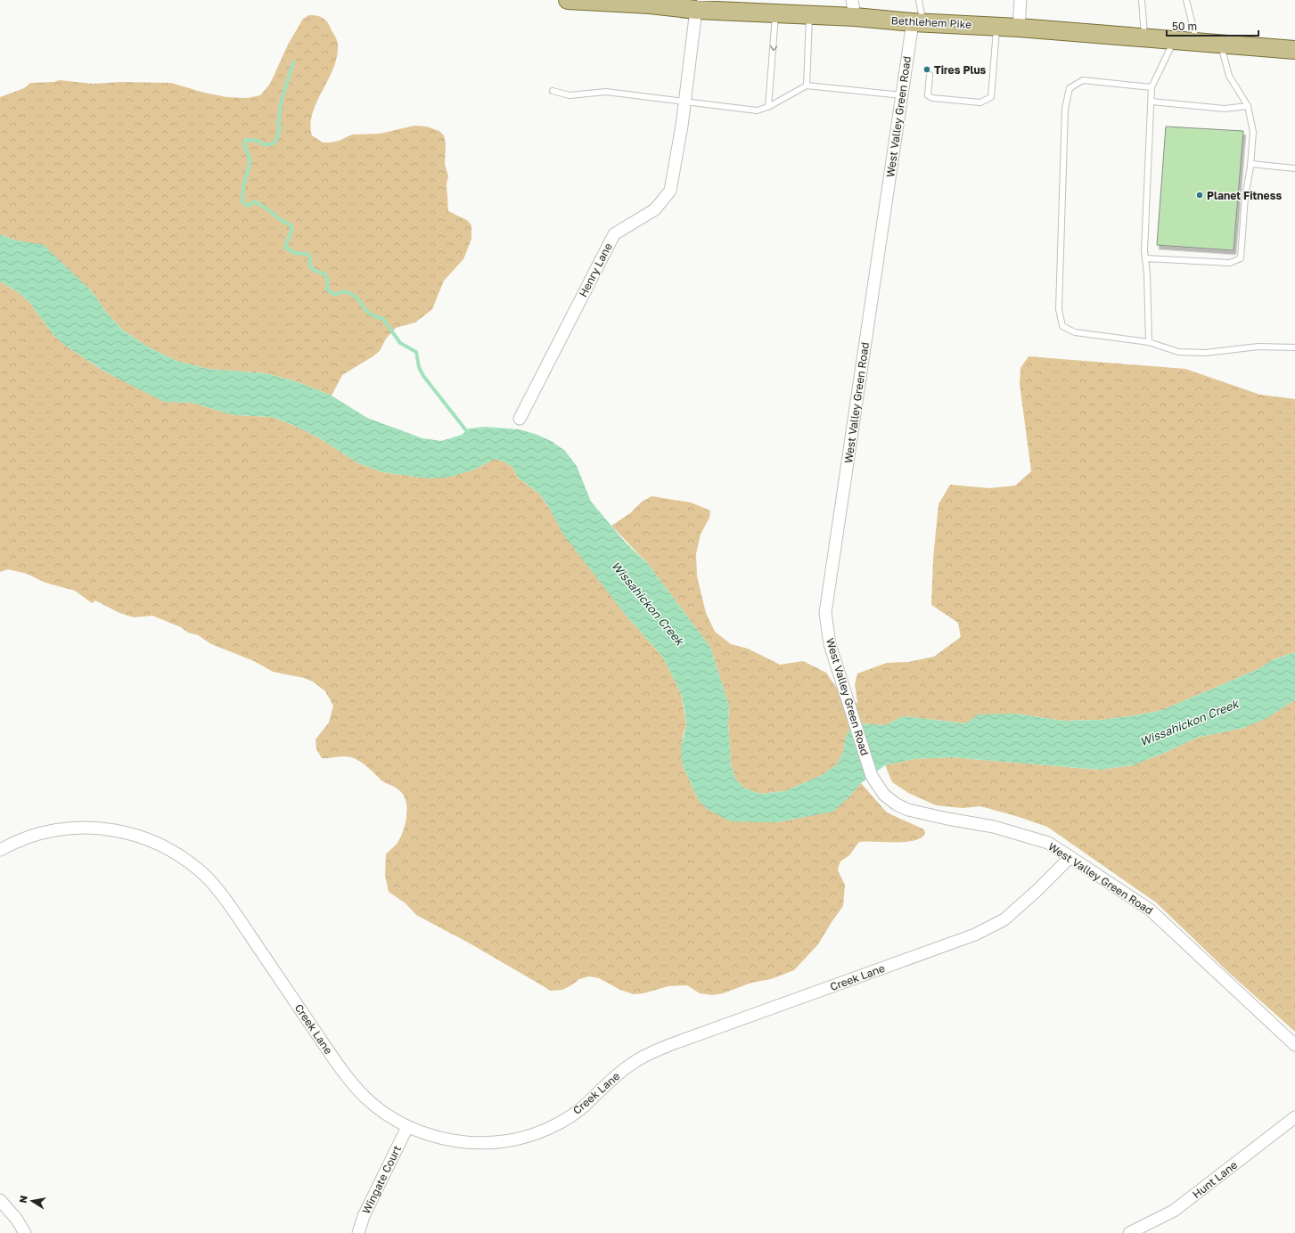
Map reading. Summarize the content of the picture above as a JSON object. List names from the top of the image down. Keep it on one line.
{"streets":{"main road":["Bethlehem Pike"],"street":["West Valley Green Road","Henry Lane","Creek Lane","Wingate Court","Hunt Lane"]},"crossings":[["Bethlehem Pike","West Valley Green Road"],["Bethlehem Pike","Henry Lane"],["West Valley Green Road","Creek Lane"],["Creek Lane","Wingate Court"]],"water":["Wissahickon Creek"],"places":["Tires Plus","Planet Fitness"],"scale_bar":"50 m","north":"left"}
